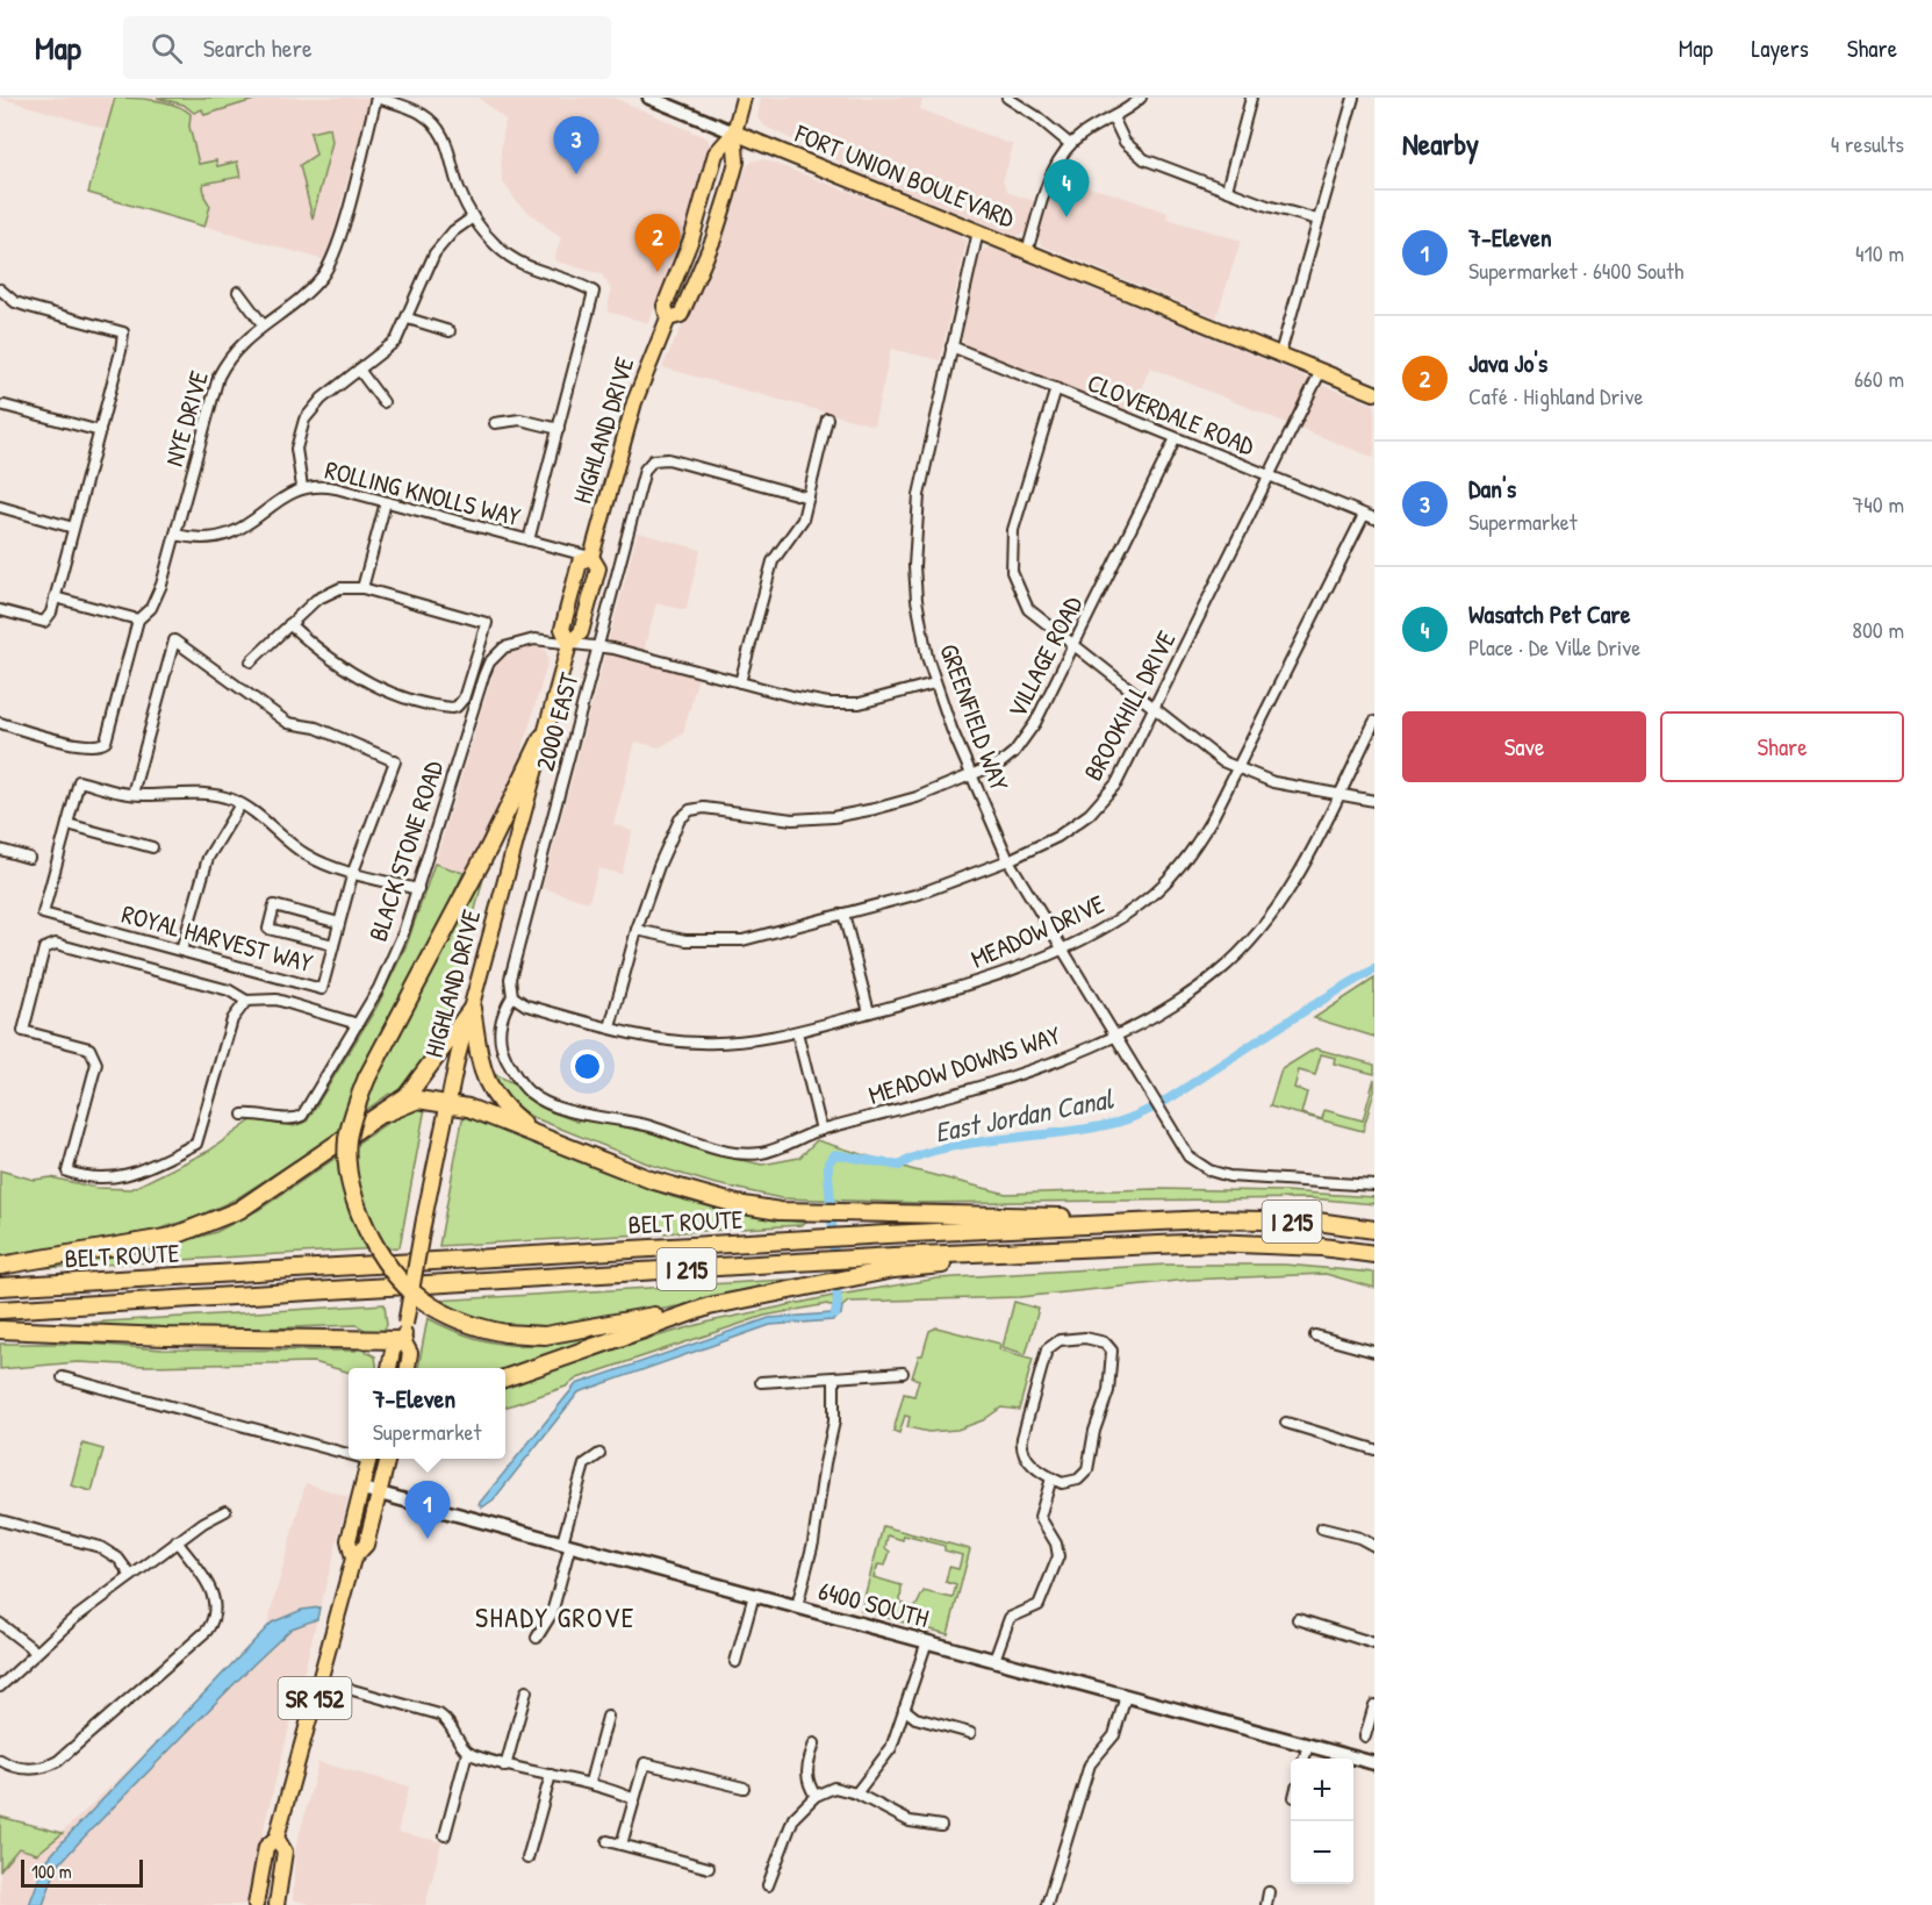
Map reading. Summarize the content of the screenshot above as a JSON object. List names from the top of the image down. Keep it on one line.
{"streets":{"highway":["BELT ROUTE","I 215"],"main road":["FORT UNION BOULEVARD","HIGHLAND DRIVE","SR 152"],"street":["CLOVERDALE ROAD","NYE DRIVE","ROLLING KNOLLS WAY","VILLAGE ROAD","BROOKHILL DRIVE","GREENFIELD WAY","2000 EAST","BLACK STONE ROAD","MEADOW DRIVE","ROYAL HARVEST WAY","MEADOW DOWNS WAY","6400 SOUTH"]},"crossings":[["FORT UNION BOULEVARD","HIGHLAND DRIVE"],["FORT UNION BOULEVARD","BROOKHILL DRIVE"],["FORT UNION BOULEVARD","GREENFIELD WAY"],["CLOVERDALE ROAD","VILLAGE ROAD"],["CLOVERDALE ROAD","BROOKHILL DRIVE"],["CLOVERDALE ROAD","GREENFIELD WAY"],["CLOVERDALE ROAD","MEADOW DRIVE"],["NYE DRIVE","ROLLING KNOLLS WAY"],["HIGHLAND DRIVE","ROLLING KNOLLS WAY"],["HIGHLAND DRIVE","BLACK STONE ROAD"],["VILLAGE ROAD","BROOKHILL DRIVE"],["VILLAGE ROAD","GREENFIELD WAY"],["VILLAGE ROAD","MEADOW DRIVE"],["BROOKHILL DRIVE","GREENFIELD WAY"],["GREENFIELD WAY","BLACK STONE ROAD"],["GREENFIELD WAY","MEADOW DRIVE"],["GREENFIELD WAY","MEADOW DOWNS WAY"],["2000 EAST","BLACK STONE ROAD"],["2000 EAST","MEADOW DRIVE"],["2000 EAST","MEADOW DOWNS WAY"],["MEADOW DRIVE","MEADOW DOWNS WAY"],["6400 SOUTH","SR 152"]],"districts":["SHADY GROVE"],"water":["East Jordan Canal"],"scale_bar":"100 m","page":{"header":"Map","search":"Search here","nav":["Map","Layers","Share"],"heading":["Nearby","4 results"],"pins":["3","4","2","1"],"list":[{"mark":"1","name":"7-Eleven","note":"Supermarket · 6400 South","value":"410 m"},{"mark":"2","name":"Java Jo's","note":"Café · Highland Drive","value":"660 m"},{"mark":"3","name":"Dan's","note":"Supermarket","value":"740 m"},{"mark":"4","name":"Wasatch Pet Care","note":"Place · De Ville Drive","value":"800 m"}],"buttons":["Save","Share"],"popup":["7-Eleven","Supermarket"],"map_buttons":["+","−"],"scale":"100 m"}}
